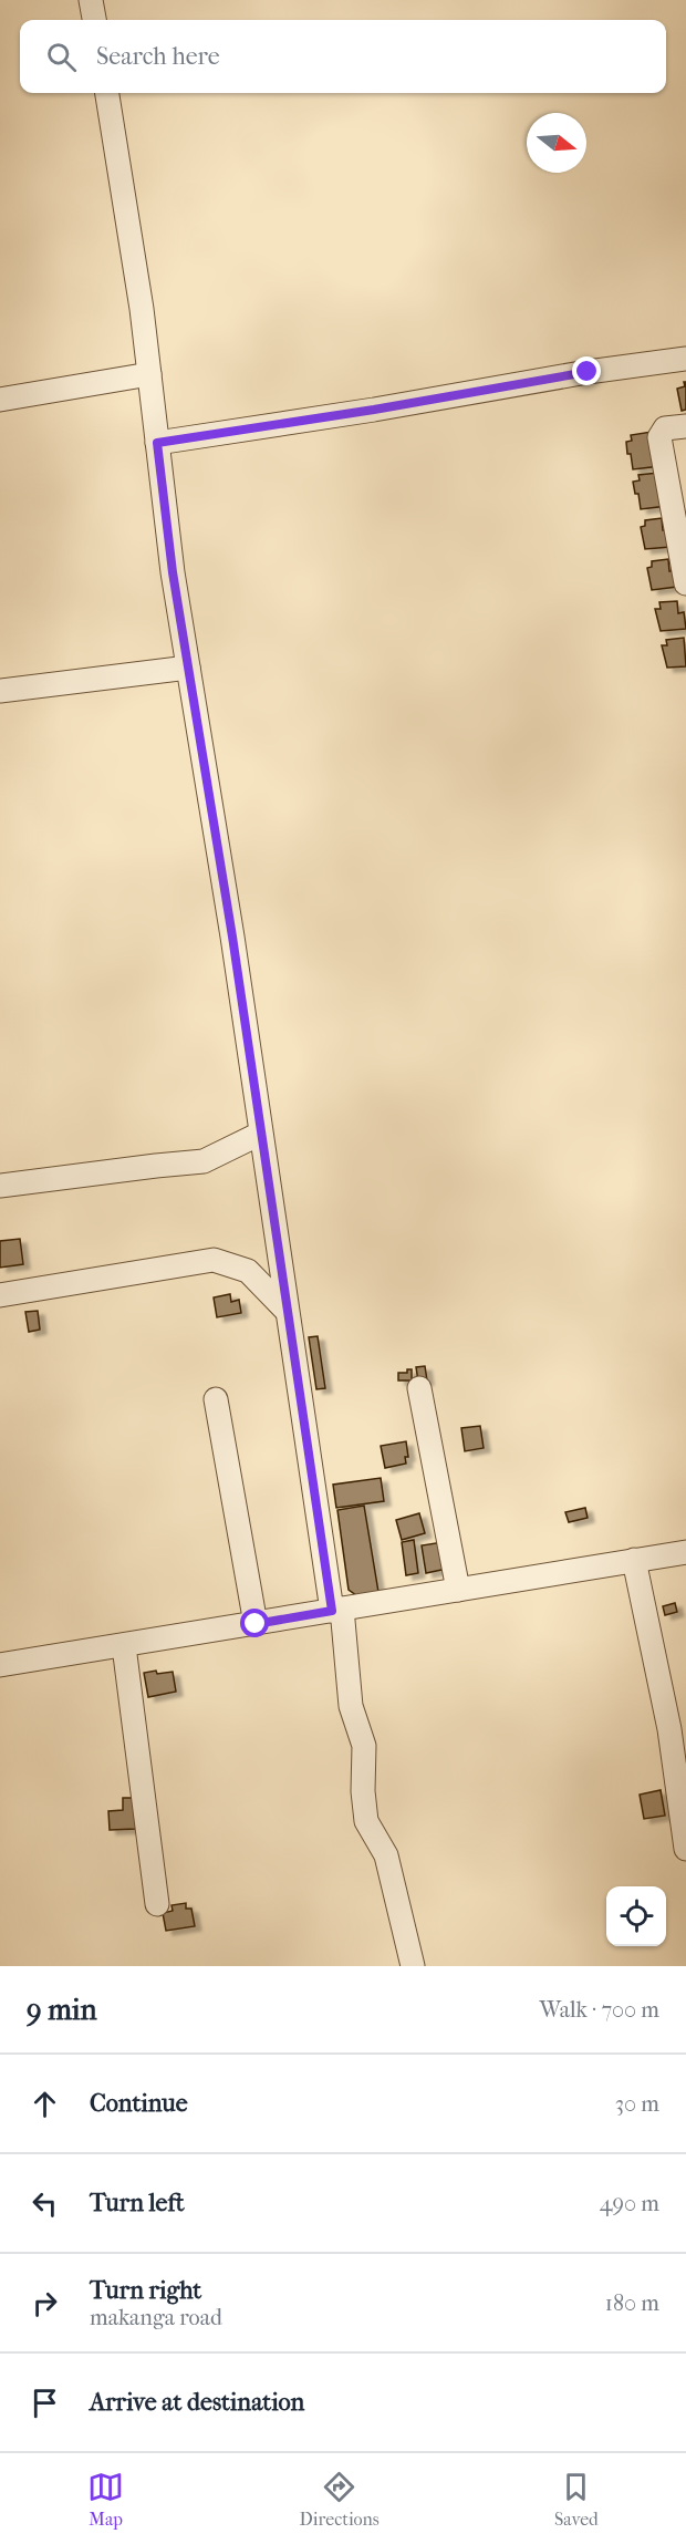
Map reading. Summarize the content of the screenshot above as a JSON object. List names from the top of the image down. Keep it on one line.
{"north":"right","page":{"search":"Search here","heading":["9 min","Walk · 700 m"],"list":[["Continue","30 m"],["Turn left","490 m"],["Turn right","makanga road","180 m"],"Arrive at destination"],"nav":["Map","Directions","Saved"]}}
